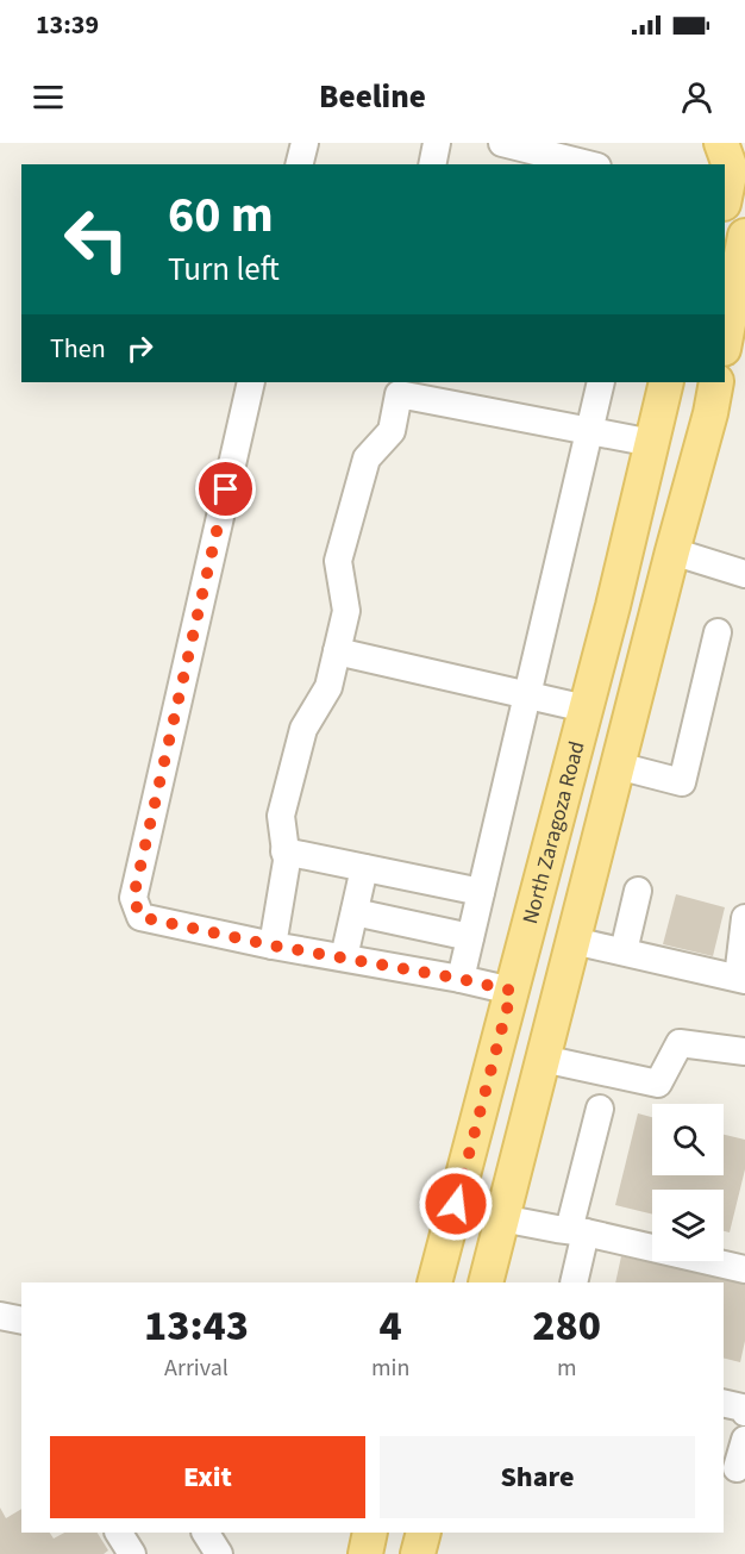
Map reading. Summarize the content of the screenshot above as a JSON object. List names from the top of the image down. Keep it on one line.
{"streets":{"main road":["North Zaragoza Road"]},"page":{"status":"13:39","header":"Beeline","turn":["60 m","Turn left"],"then":"Then","eta":["13:43","Arrival","4","min","280","m"],"buttons":["Exit","Share"]}}
